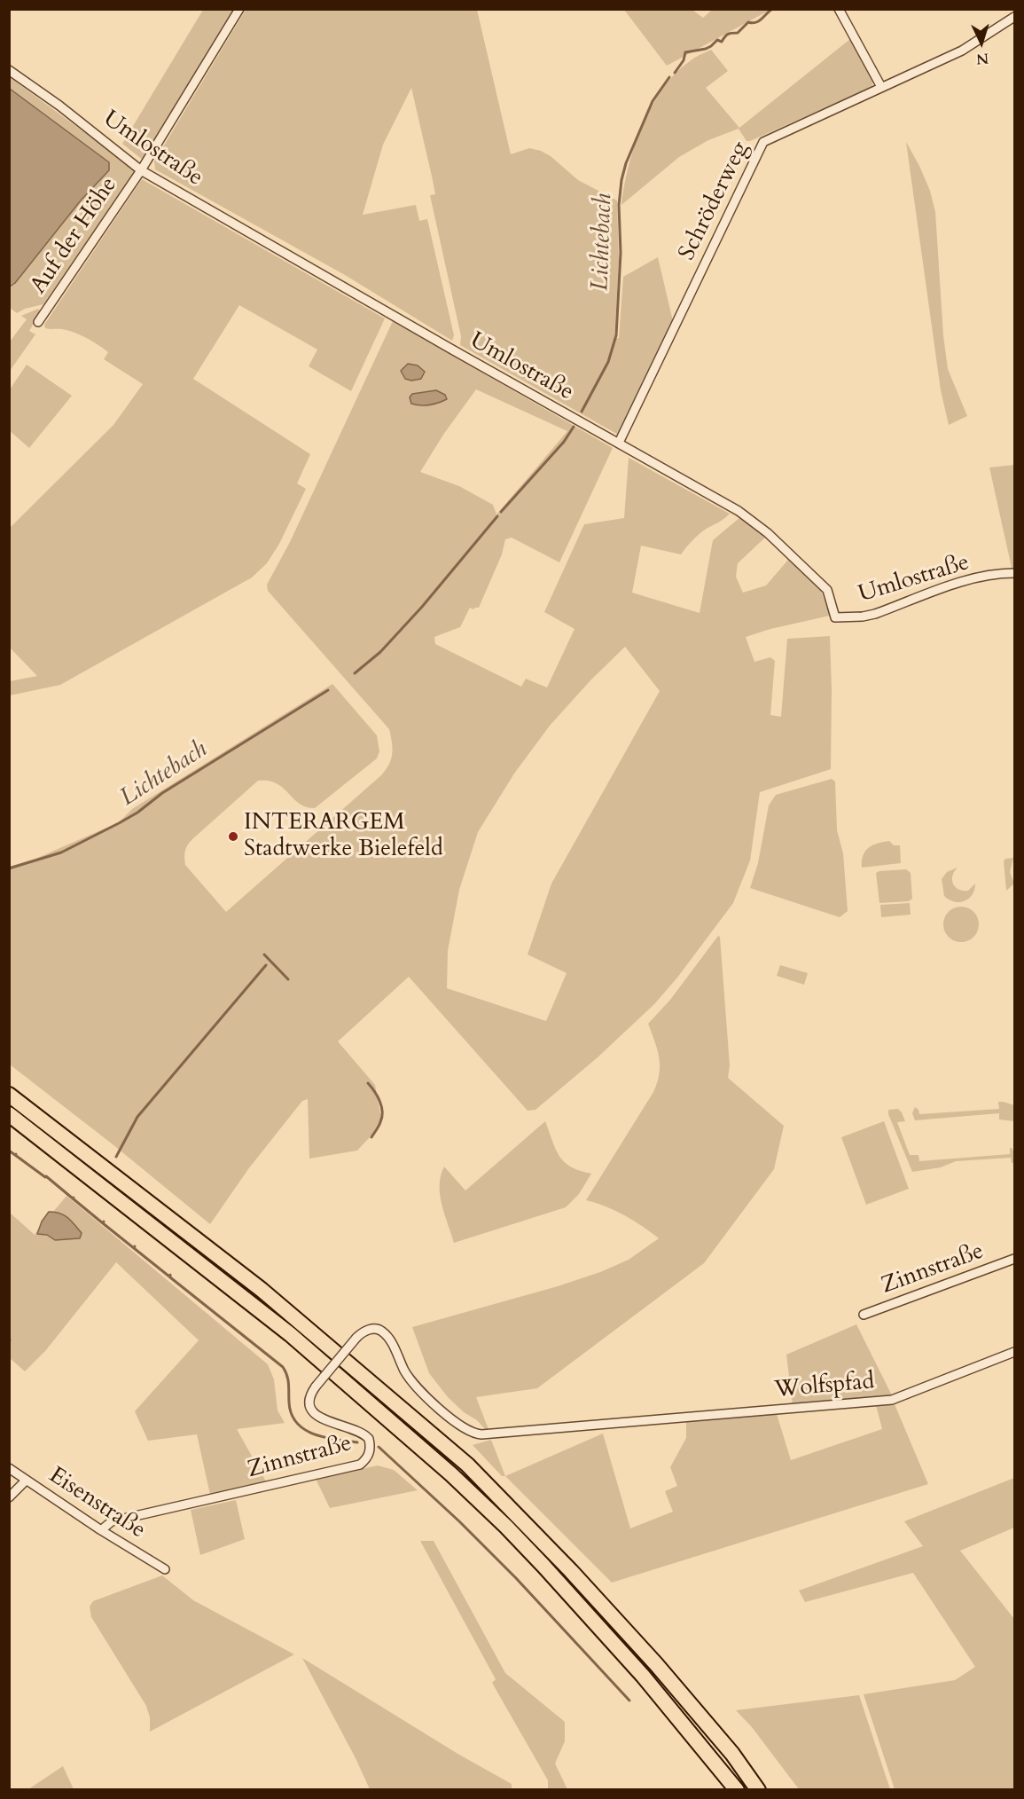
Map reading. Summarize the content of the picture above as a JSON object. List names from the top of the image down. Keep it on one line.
{"streets":{"street":["Umlostraße","Schröderweg","Auf der Höhe","Zinnstraße","Wolfspfad","Eisenstraße"]},"crossings":[["Umlostraße","Schröderweg"],["Umlostraße","Auf der Höhe"],["Zinnstraße","Wolfspfad"],["Zinnstraße","Eisenstraße"]],"water":["Lichtebach"],"places":["INTERARGEM Stadtwerke Bielefeld"],"north":"bottom"}
